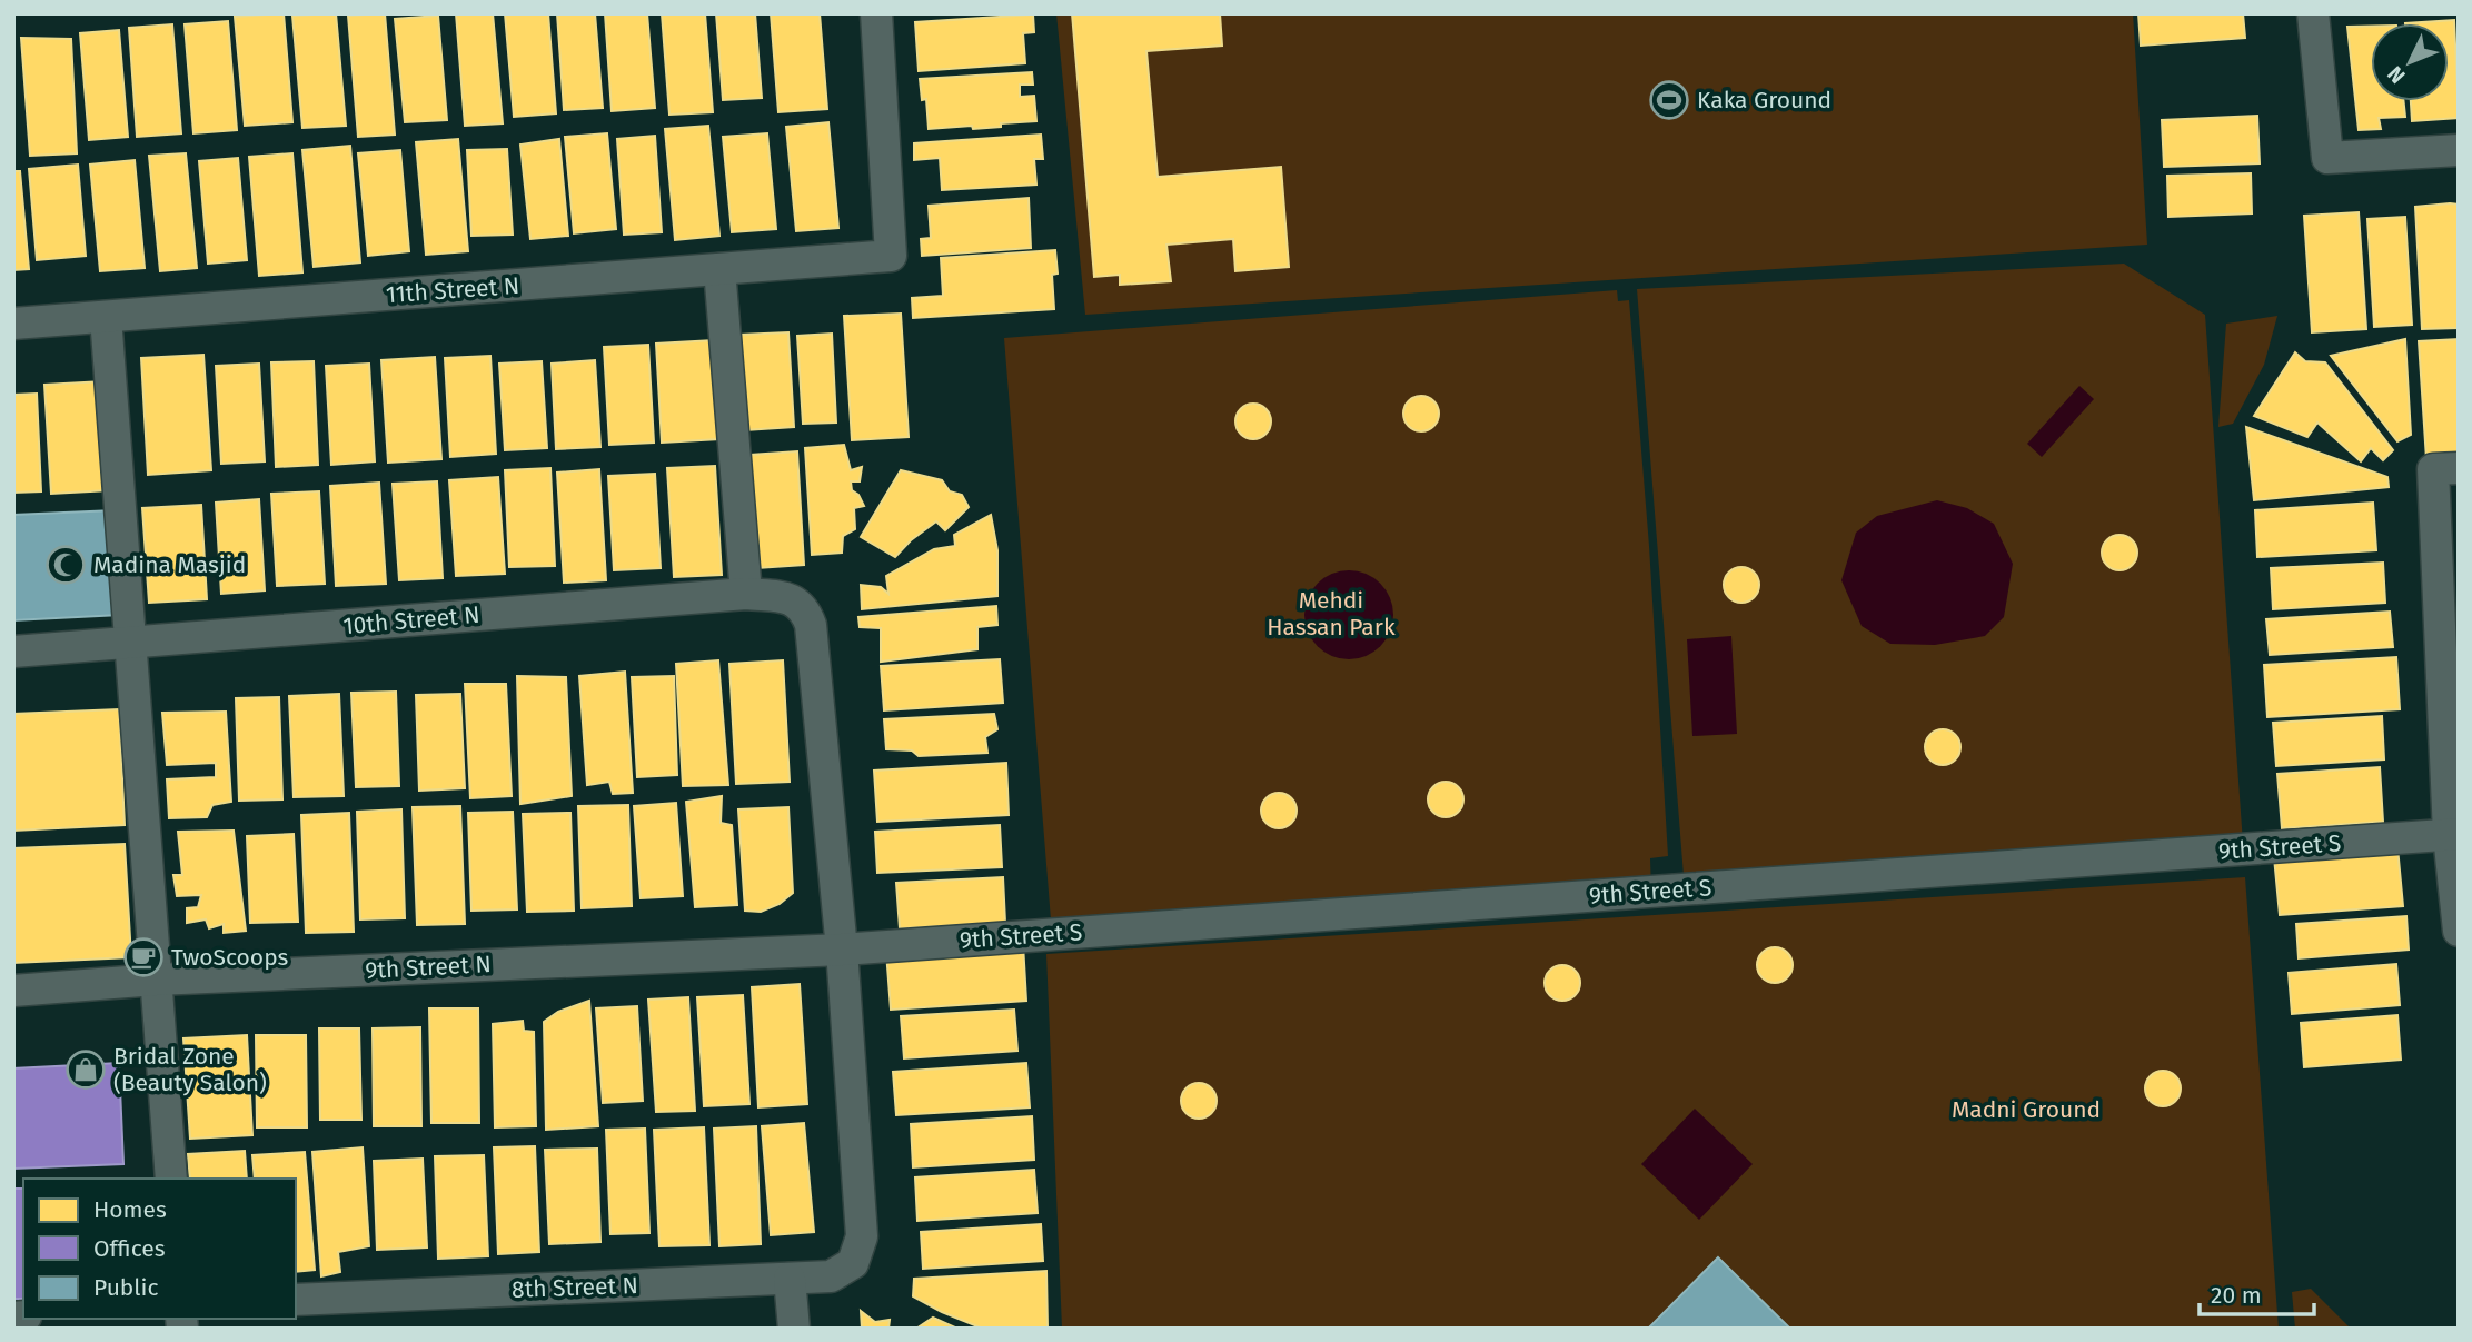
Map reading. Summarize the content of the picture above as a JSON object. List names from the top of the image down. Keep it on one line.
{"streets":{"street":["11th Street N","10th Street N","9th Street S","9th Street N","8th Street N"]},"crossings":[["10th Street N","9th Street S"],["10th Street N","9th Street N"],["10th Street N","8th Street N"],["9th Street S","9th Street N"],["9th Street S","8th Street N"],["9th Street N","8th Street N"]],"parks":["Mehdi Hassan Park","Madni Ground"],"places":{"sports":["Kaka Ground"],"mosque":["Madina Masjid"],"cafe":["TwoScoops"],"shop":["Bridal Zone (Beauty Salon)"]},"legend":["Homes","Offices","Public"],"scale_bar":"20 m","north":"bottom left"}
